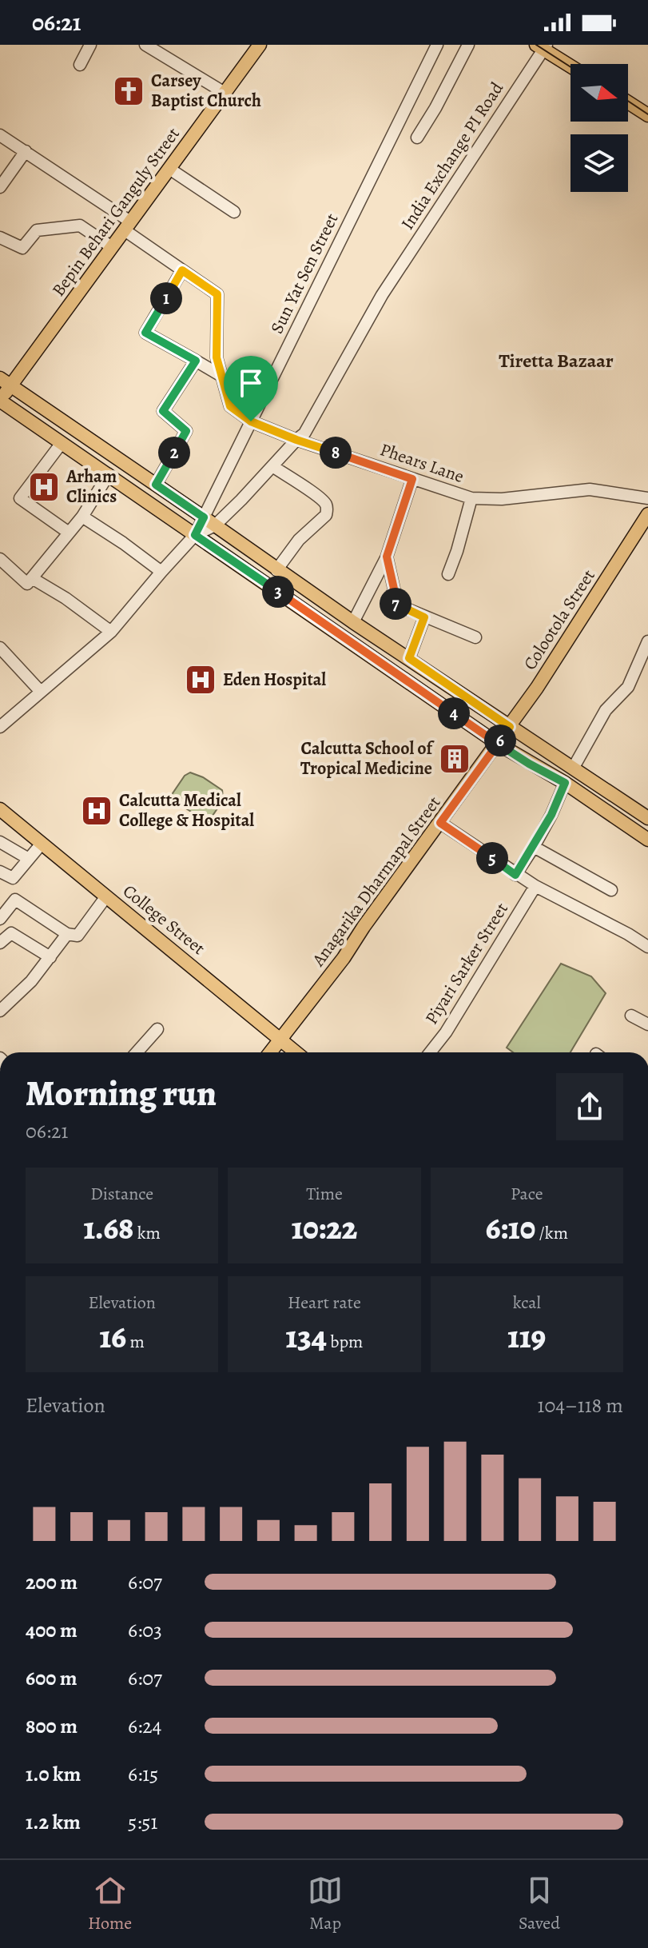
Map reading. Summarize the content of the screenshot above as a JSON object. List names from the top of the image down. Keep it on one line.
{"streets":{"main road":["Bepin Behari Ganguly Street","Colootola Street","Anagarika Dharmapal Street","College Street"],"street":["India Exchange PI Road","Sun Yat Sen Street","Phears Lane","Piyari Sarker Street"]},"crossings":[["India Exchange PI Road","Sun Yat Sen Street"],["India Exchange PI Road","Phears Lane"],["Bepin Behari Ganguly Street","Phears Lane"],["Sun Yat Sen Street","Phears Lane"],["Colootola Street","Anagarika Dharmapal Street"],["Anagarika Dharmapal Street","College Street"]],"districts":["Tiretta Bazaar"],"places":{"church":["Carsey Baptist Church"],"hospital":["Arham Clinics","Eden Hospital","Calcutta Medical College & Hospital"],"building":["Calcutta School of Tropical Medicine"]},"north":"right","page":{"status":"06:21","pins":["1","2","8","3","7","4","6","5"],"heading":["Morning run","06:21"],"stats":[["Distance","1.68 km"],["Time","10:22"],["Pace","6:10 /km"],["Elevation","16 m"],["Heart rate","134 bpm"],["kcal","119"]],"chart":["Elevation","104–118 m"],"list":[{"name":"200 m","note":"6:07"},{"name":"400 m","note":"6:03"},{"name":"600 m","note":"6:07"},{"name":"800 m","note":"6:24"},{"name":"1.0 km","note":"6:15"},{"name":"1.2 km","note":"5:51"}],"tabs":["Home","Map","Saved"]}}
